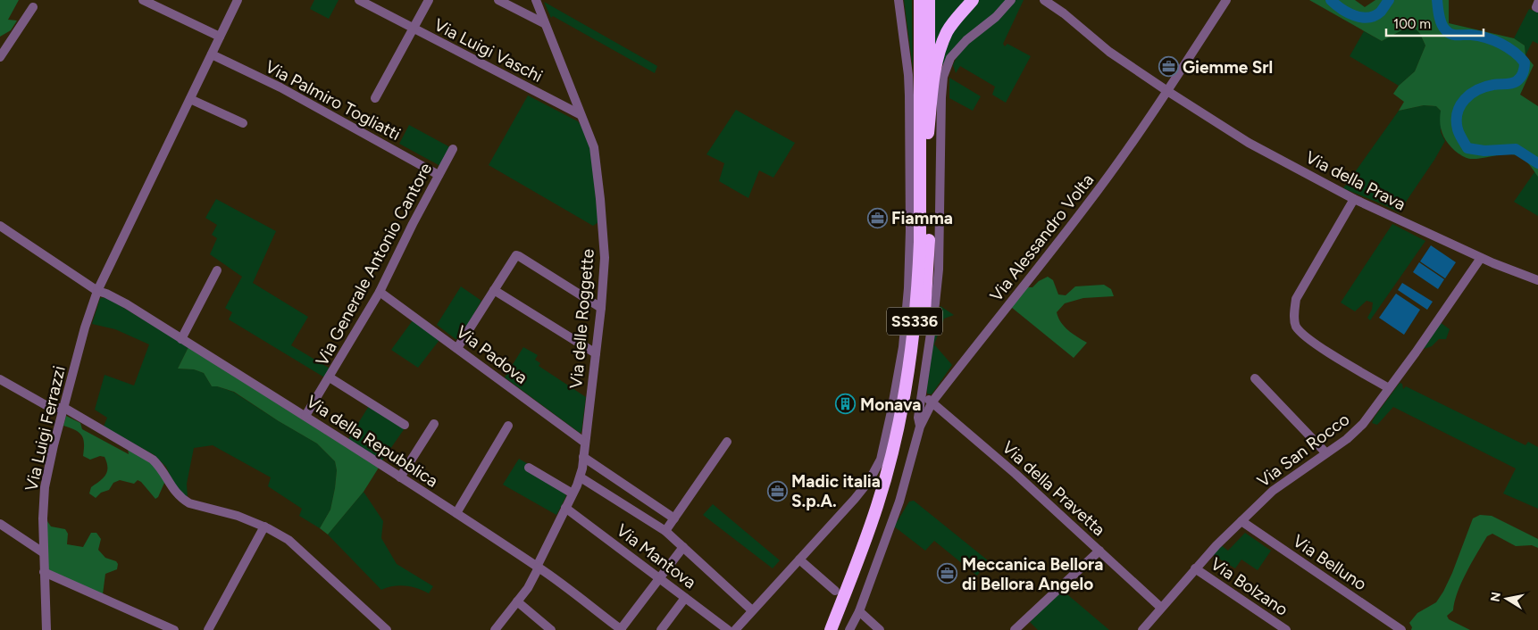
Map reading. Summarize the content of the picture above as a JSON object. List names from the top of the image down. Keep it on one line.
{"streets":{"highway":["SS336"],"street":["Via Luigi Vaschi","Via Palmiro Togliatti","Via della Prava","Via Alessandro Volta","Via Generale Antonio Cantore","Via delle Roggette","Via Padova","Via Luigi Ferrazzi","Via della Repubblica","Via San Rocco","Via della Pravetta","Via Mantova","Via Belluno","Via Bolzano"]},"crossings":[["Via Luigi Vaschi","Via delle Roggette"],["Via Palmiro Togliatti","Via Generale Antonio Cantore"],["Via Palmiro Togliatti","Via Luigi Ferrazzi"],["Via della Prava","Via Alessandro Volta"],["Via della Prava","Via San Rocco"],["Via Alessandro Volta","Via della Pravetta"],["Via Generale Antonio Cantore","Via Padova"],["Via Generale Antonio Cantore","Via della Repubblica"],["Via delle Roggette","Via Padova"],["Via delle Roggette","Via della Repubblica"],["Via delle Roggette","Via Mantova"],["Via Luigi Ferrazzi","Via della Repubblica"],["Via San Rocco","Via della Pravetta"],["Via San Rocco","Via Belluno"],["Via San Rocco","Via Bolzano"]],"places":{"office":["Giemme Srl","Fiamma","Madic italia S.p.A.","Meccanica Bellora di Bellora Angelo"],"building":["Monava"]},"scale_bar":"100 m","north":"left"}
